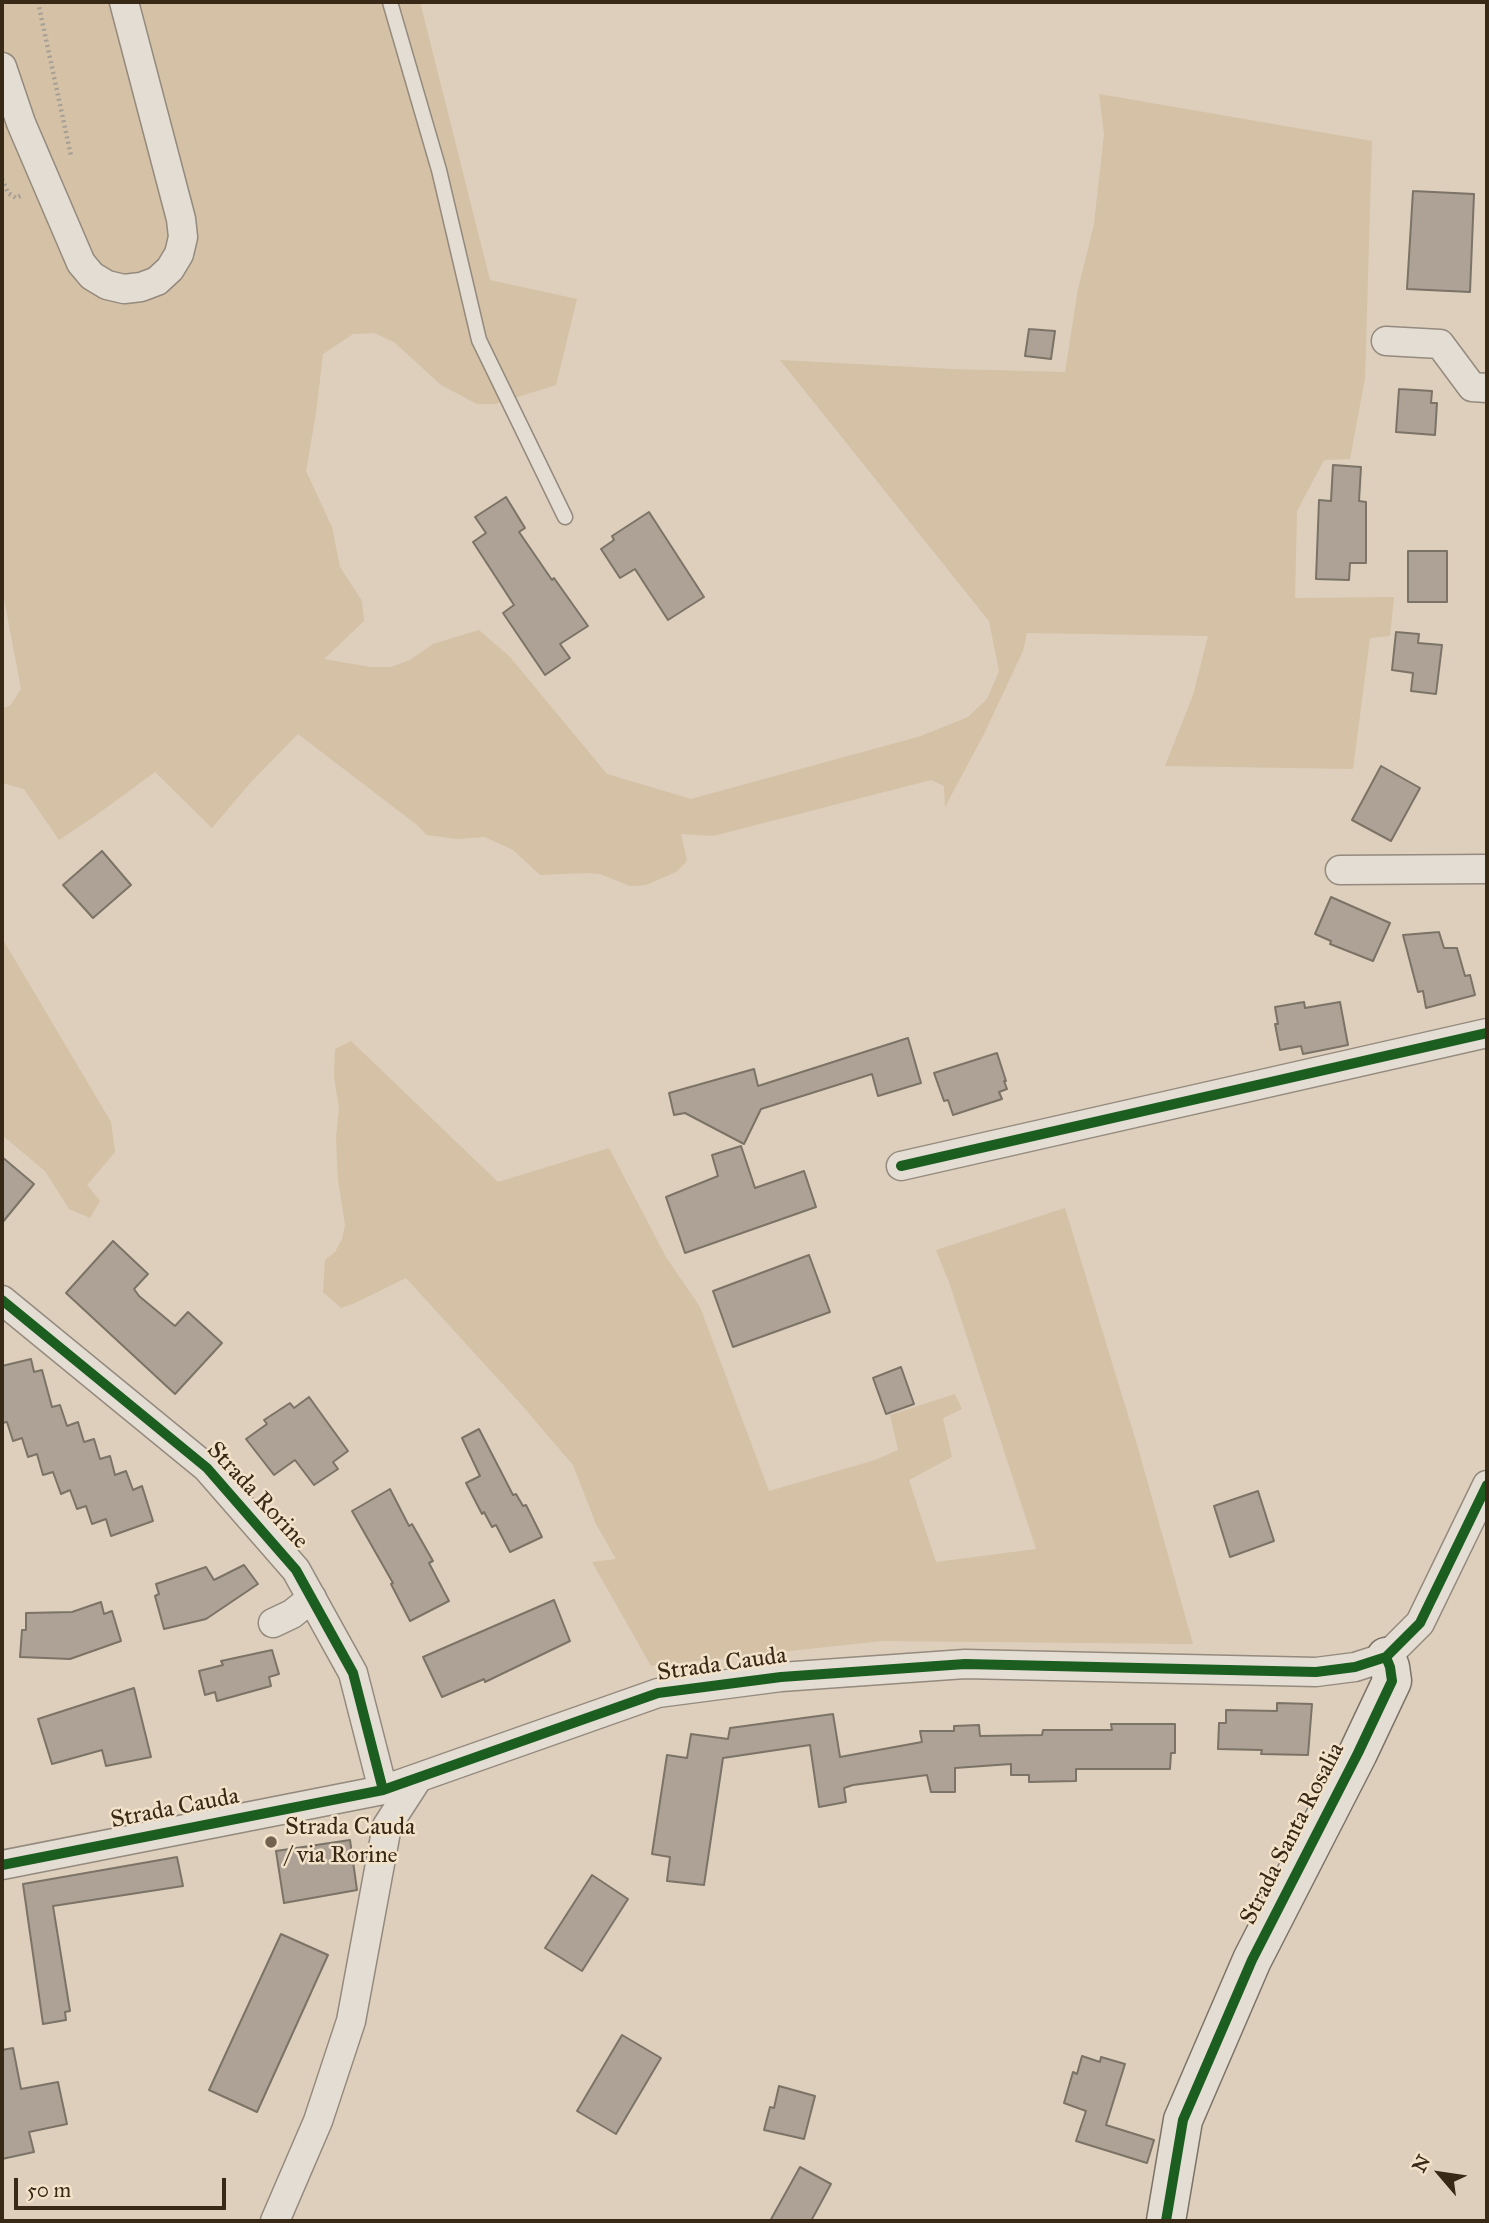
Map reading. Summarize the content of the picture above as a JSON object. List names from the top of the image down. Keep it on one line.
{"streets":{"street":["Strada Rorine","Strada Cauda","Strada Santa Rosalia"]},"crossings":[["Strada Rorine","Strada Cauda"],["Strada Cauda","Strada Santa Rosalia"]],"places":["Strada Cauda / via Rorine"],"scale_bar":"50 m","north":"top left"}
